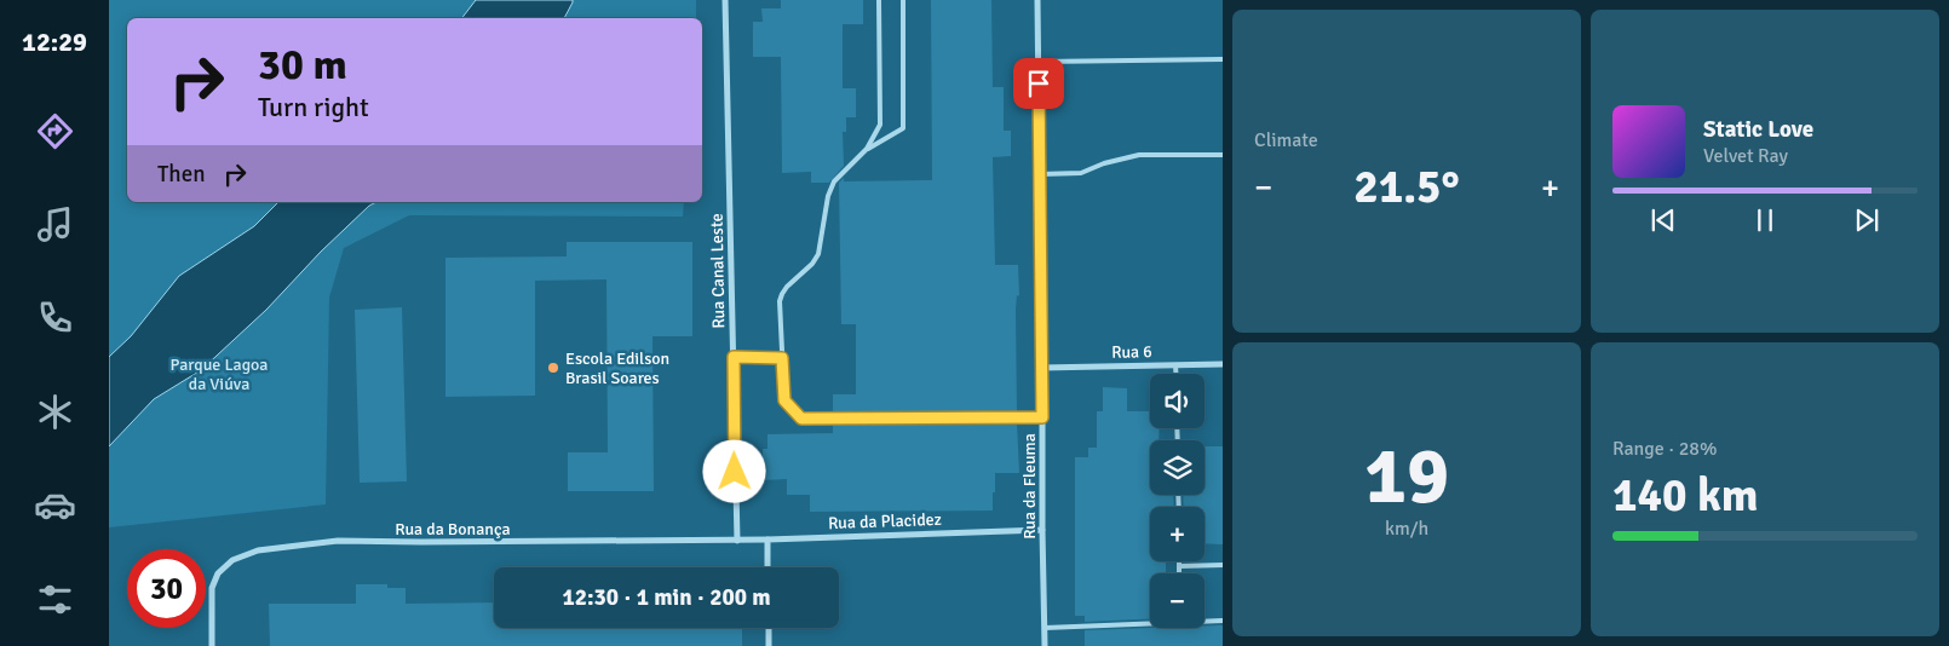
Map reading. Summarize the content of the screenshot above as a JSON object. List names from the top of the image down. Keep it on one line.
{"streets":{"street":["Rua Canal Leste","Rua 6","Rua da Fleuma","Rua da Placidez","Rua da Bonança"]},"crossings":[["Rua Canal Leste","Rua da Bonança"],["Rua 6","Rua da Fleuma"],["Rua da Fleuma","Rua da Placidez"],["Rua da Placidez","Rua da Bonança"]],"parks":["Parque Lagoa da Viúva"],"places":["Escola Edilson Brasil Soares"],"page":{"tabs":"12:29","tile":["Climate",["19","km/h"],["Range · 28%","140 km"]],"turn":["30 m","Turn right"],"song":["Static Love","Velvet Ray"],"then":"Then","heat":["−","21.5°","+"],"map_buttons":["+","−"],"limit":"30","trip":"12:30 · 1 min · 200 m"}}
